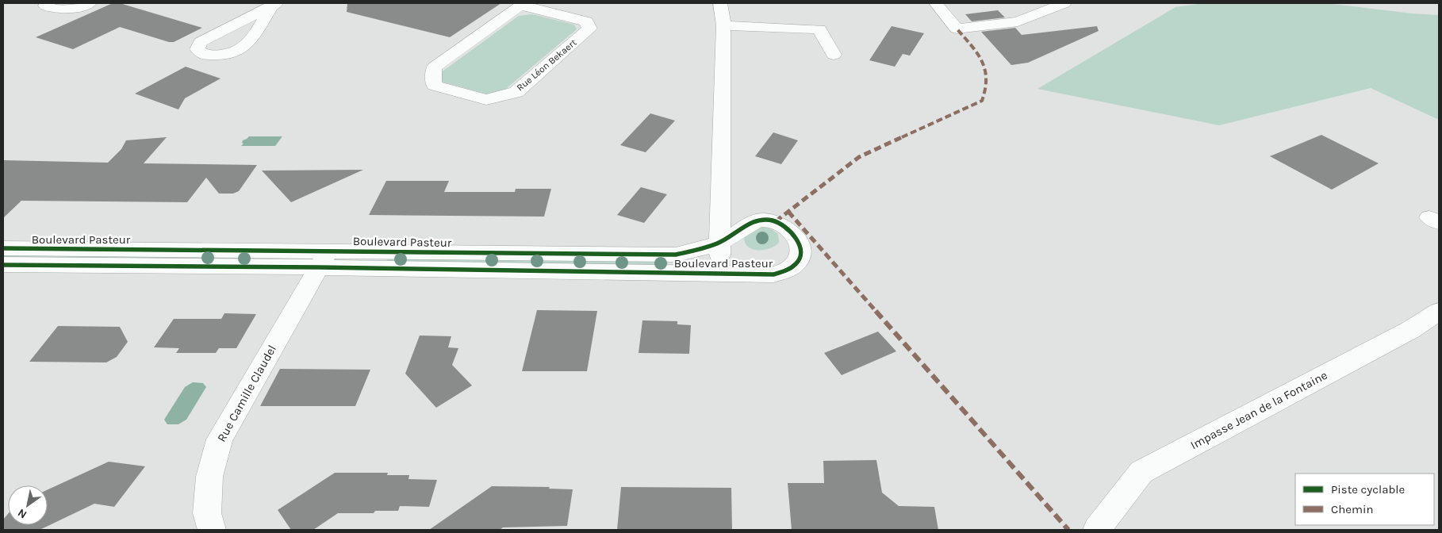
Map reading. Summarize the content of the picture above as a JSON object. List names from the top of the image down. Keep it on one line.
{"streets":{"street":["Rue Léon Bekaert","Boulevard Pasteur","Rue Camille Claudel","Impasse Jean de la Fontaine"]},"crossings":[["Boulevard Pasteur","Rue Camille Claudel"]],"legend":["Piste cyclable","Chemin"],"north":"bottom left"}
